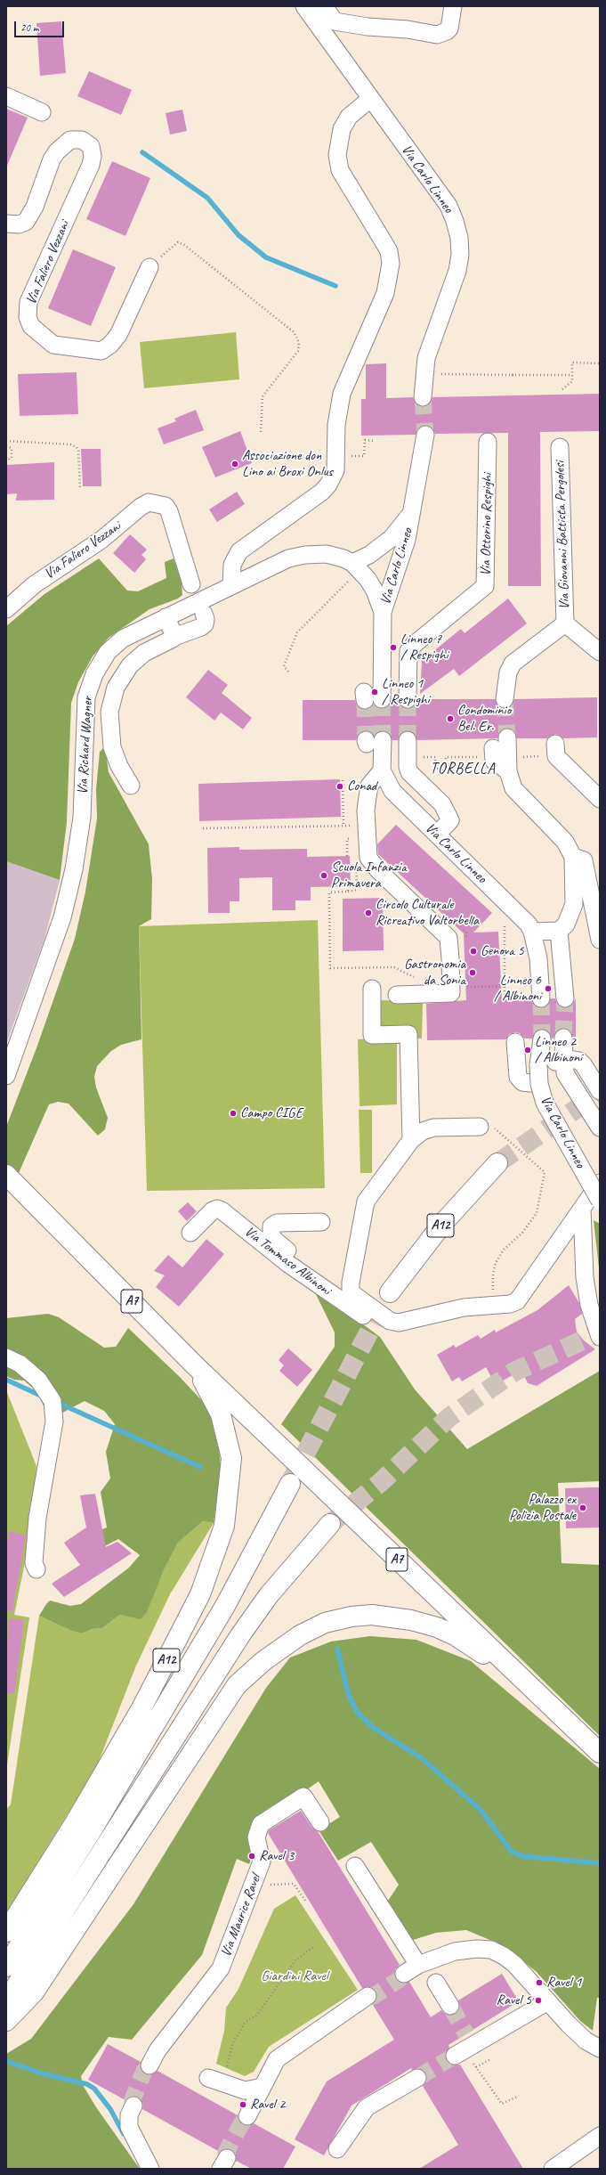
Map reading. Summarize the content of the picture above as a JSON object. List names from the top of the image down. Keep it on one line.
{"streets":{"highway":["A12","A7"],"street":["Via Carlo Linneo","Via Faliero Vezzani","Via Ottorino Respighi","Via Giovanni Battista Pergolesi","Via Richard Wagner","Via Tommaso Albinoni","Via Maurice Ravel"]},"crossings":[["Via Carlo Linneo","Via Richard Wagner"],["A12","A7"]],"districts":["TORBELLA"],"parks":["Giardini Ravel"],"places":["Associazione don Lino ai Broxi Onlus","Linneo 7 / Respighi","Linneo 1 / Respighi","Condominio Bel. Er.","Conad","Scuola Infanzia Primavera","Circolo Culturale Ricreativo Valtorbella","Genova 5","Gastronomia da Sonia","Linneo 6 / Albinoni","Linneo 2 / Albinoni","Campo CIGE","Palazzo ex Polizia Postale","Ravel 3","Ravel 1","Ravel 5","Ravel 2"],"scale_bar":"20 m"}
